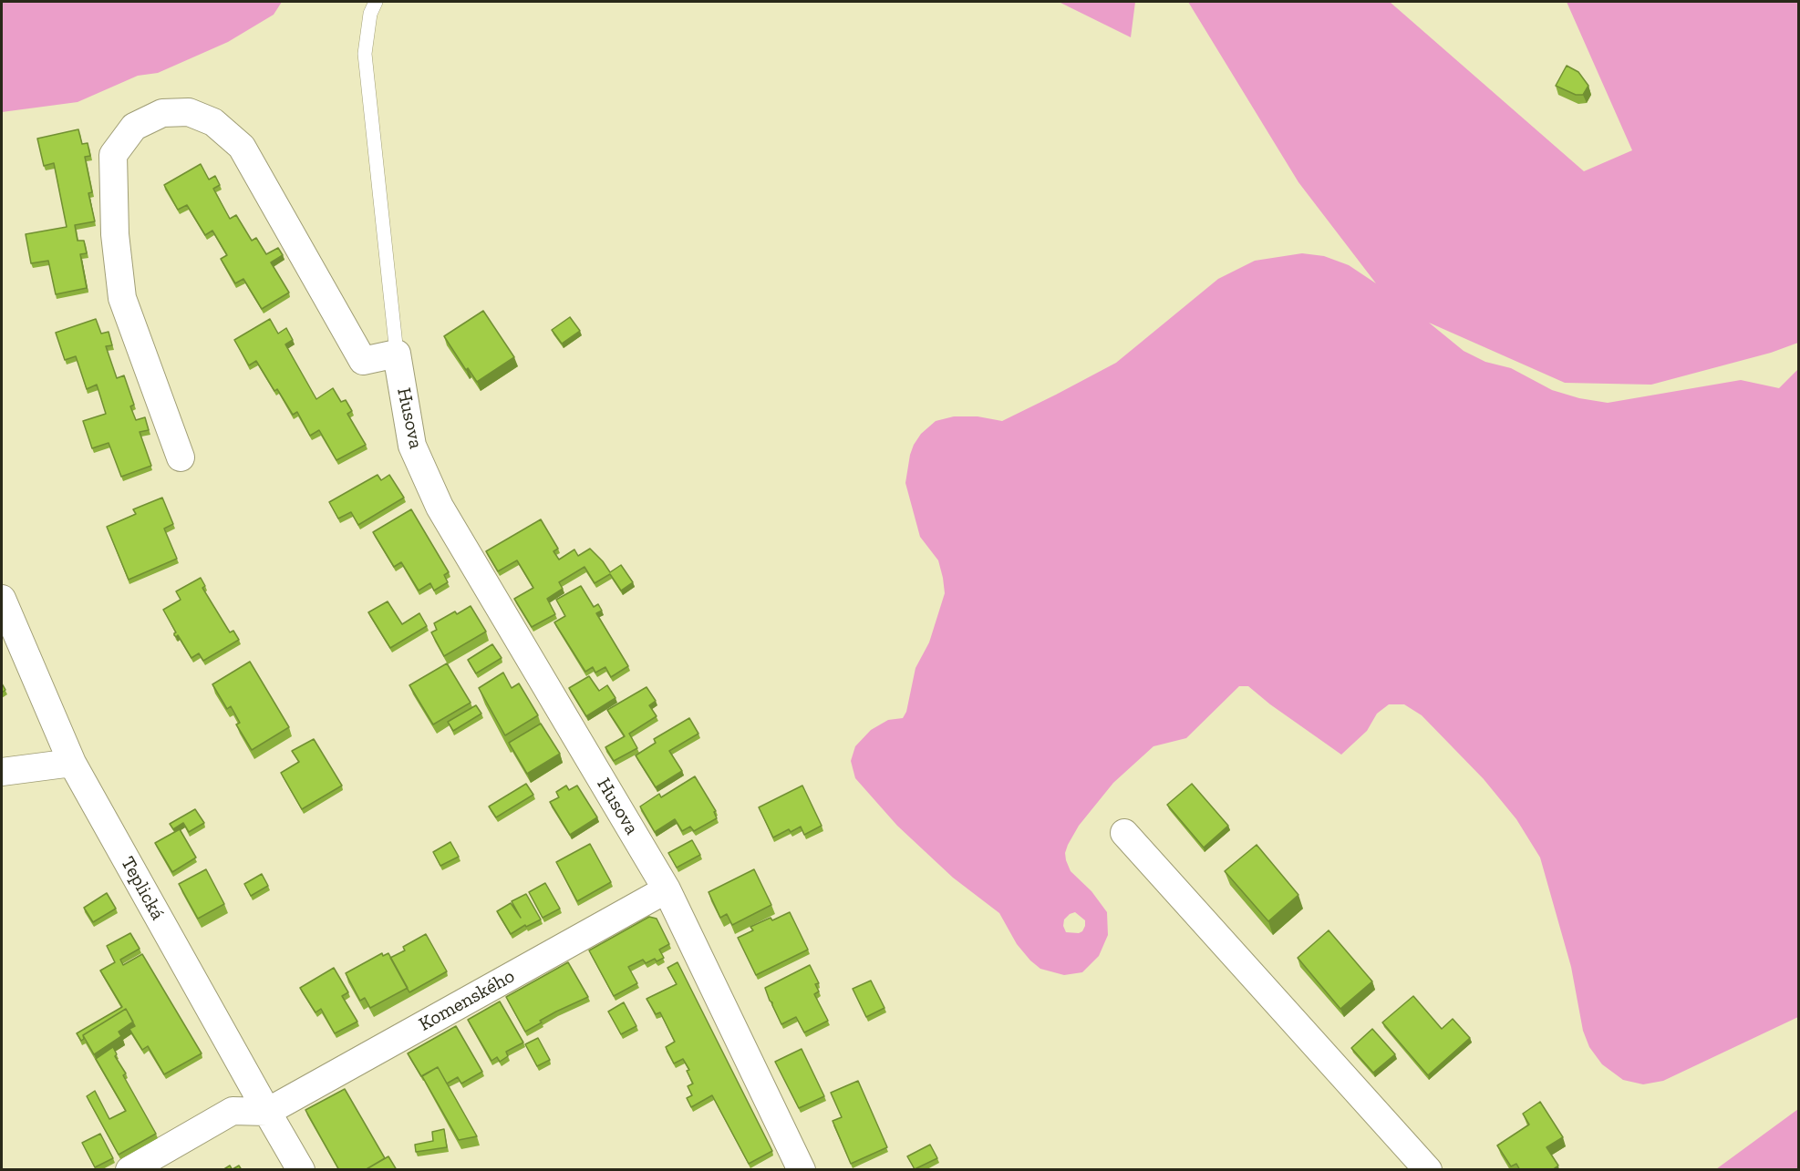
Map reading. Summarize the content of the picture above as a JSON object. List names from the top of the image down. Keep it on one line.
{"streets":{"street":["Husova","Teplická","Komenského"]},"crossings":[["Husova","Komenského"],["Teplická","Komenského"]]}
